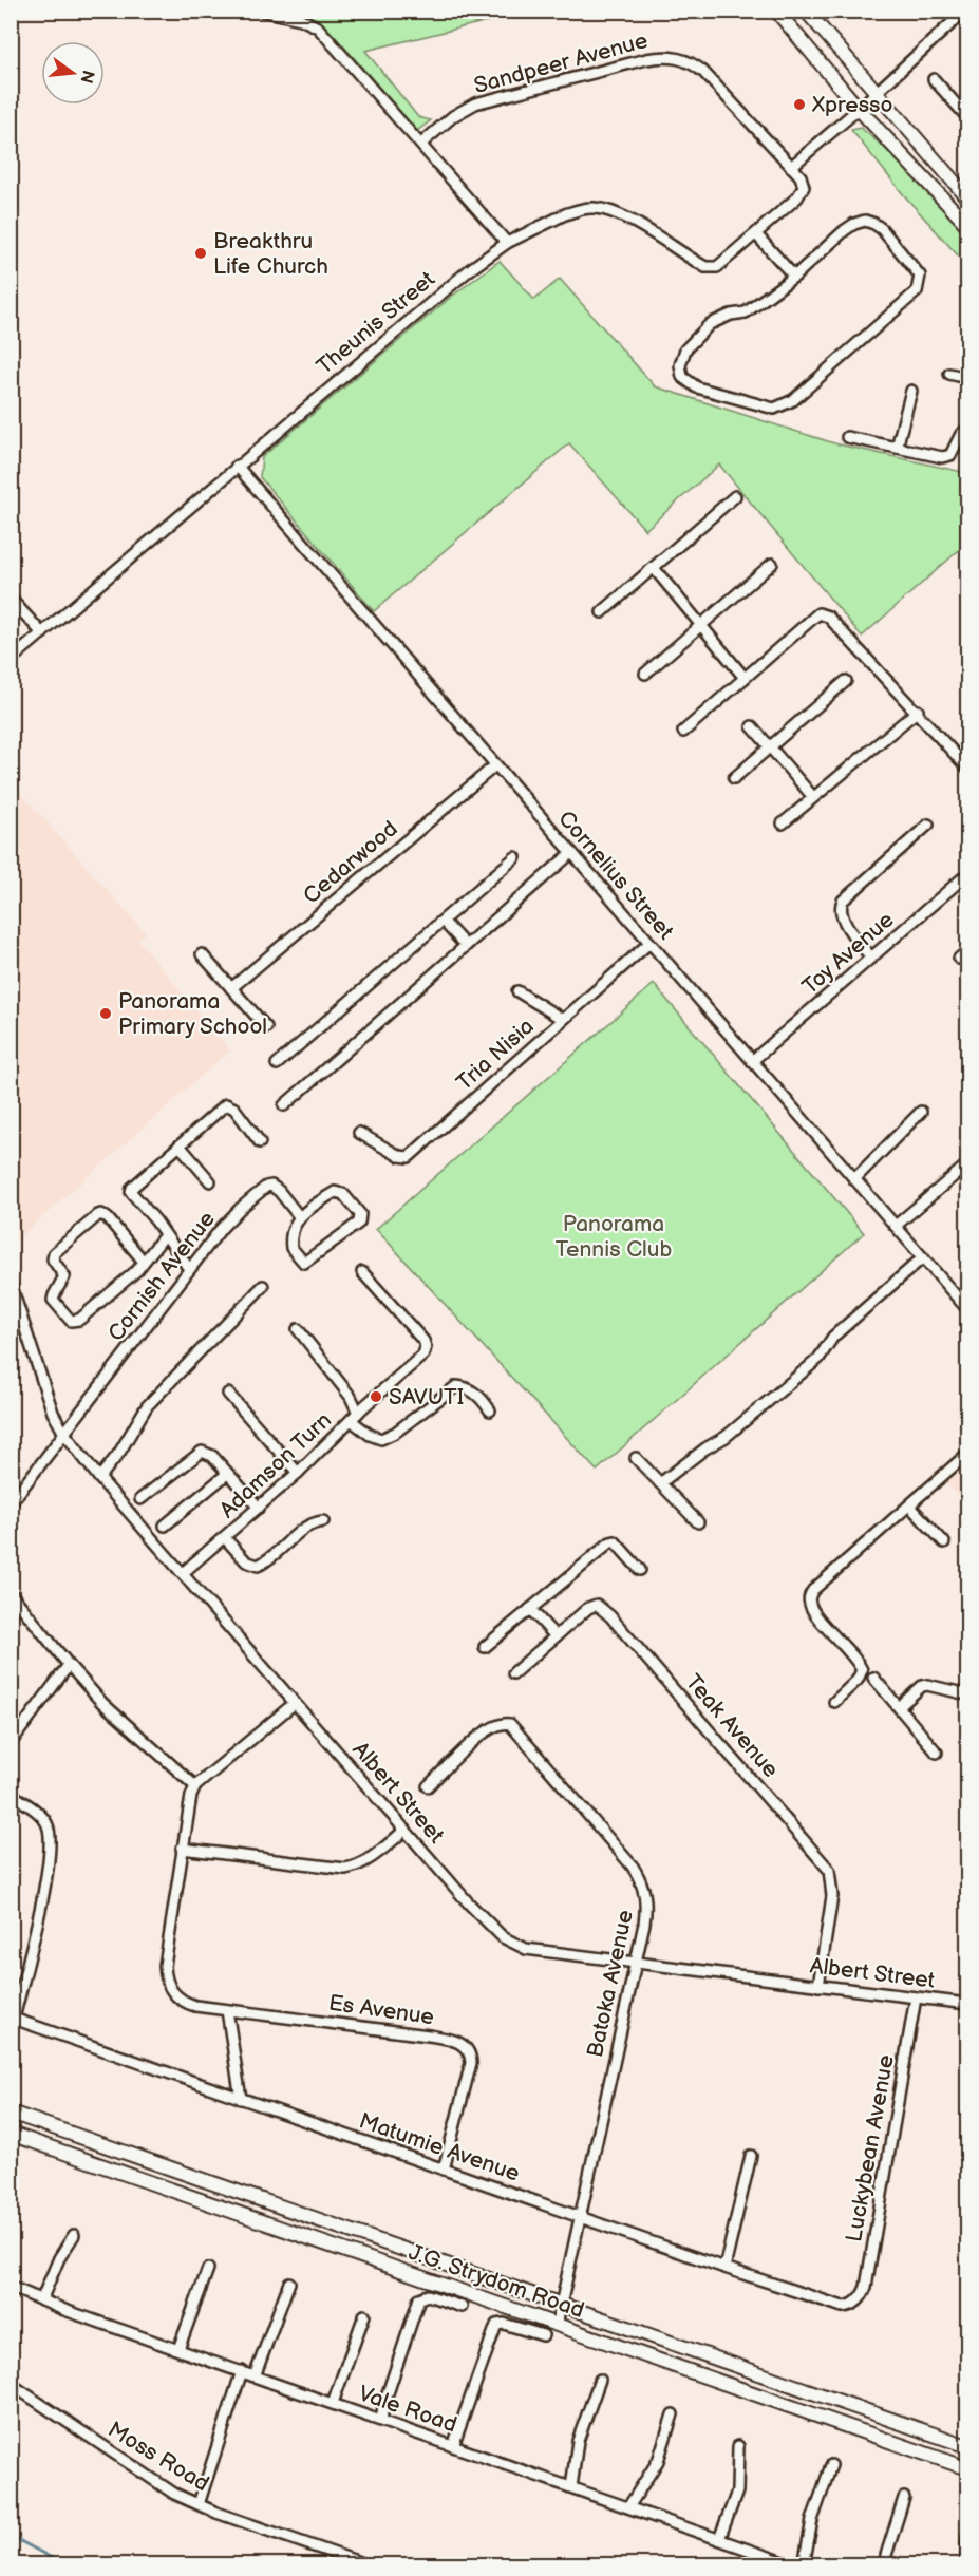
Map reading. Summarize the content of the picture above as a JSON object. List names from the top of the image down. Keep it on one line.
{"streets":{"street":["Sandpeer Avenue","Theunis Street","Cedarwood","Cornelius Street","Toy Avenue","Tria Nisia","Cornish Avenue","Adamson Turn","Teak Avenue","Albert Street","Batoka Avenue","Es Avenue","Matumie Avenue","Luckybean Avenue","J.G. Strydom Road","Vale Road","Moss Road"]},"crossings":[["Sandpeer Avenue","Theunis Street"],["Theunis Street","Cornelius Street"],["Cedarwood","Cornelius Street"],["Cornelius Street","Toy Avenue"],["Cornelius Street","Tria Nisia"],["Cornish Avenue","Albert Street"],["Adamson Turn","Albert Street"],["Teak Avenue","Albert Street"],["Albert Street","Batoka Avenue"],["Albert Street","Luckybean Avenue"],["Batoka Avenue","Matumie Avenue"],["Batoka Avenue","J.G. Strydom Road"],["Es Avenue","Matumie Avenue"],["Matumie Avenue","Luckybean Avenue"]],"parks":["Panorama Tennis Club"],"places":["Xpresso","Breakthru Life Church","Panorama Primary School","SAVUTI"],"north":"right"}
